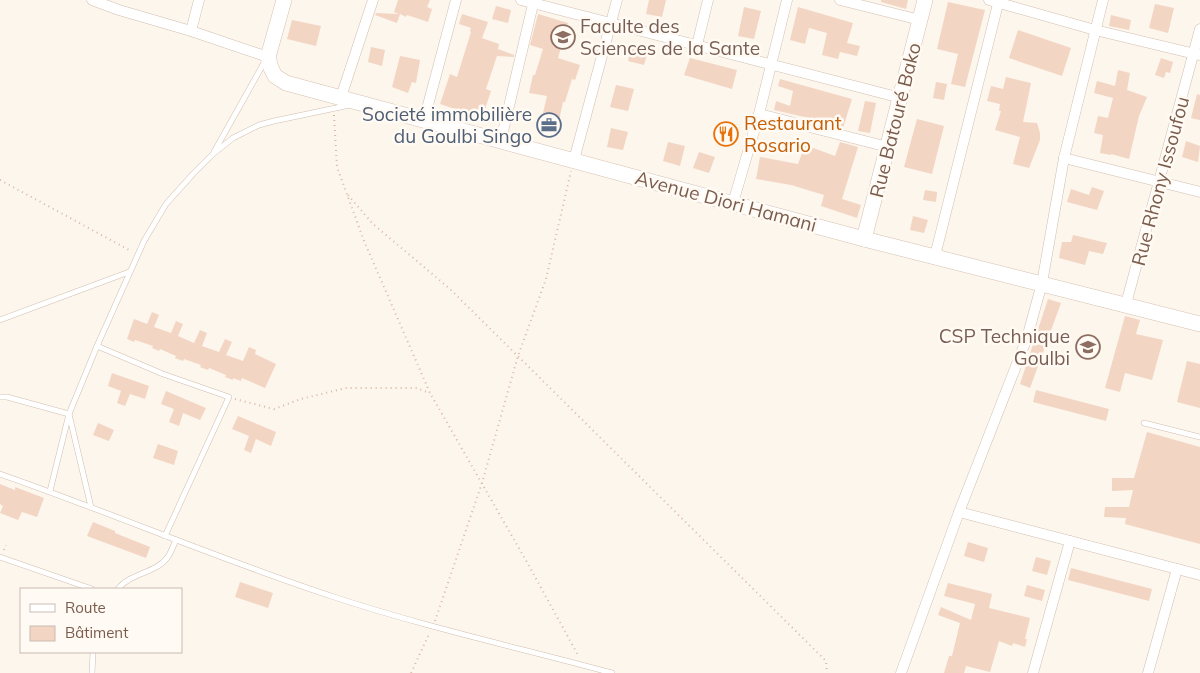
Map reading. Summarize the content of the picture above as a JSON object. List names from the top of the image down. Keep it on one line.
{"streets":{"main road":["Rue Batouré Bako","Avenue Diori Hamani"],"street":["Rue Rhony Issoufou"]},"crossings":[["Rue Batouré Bako","Avenue Diori Hamani"],["Rue Rhony Issoufou","Avenue Diori Hamani"]],"places":{"school or university":["Faculte des Sciences de la Sante","CSP Technique Goulbi"],"office":["Societé immobilière du Goulbi Singo"],"restaurant":["Restaurant Rosario"]},"legend":["Route","Bâtiment"]}
